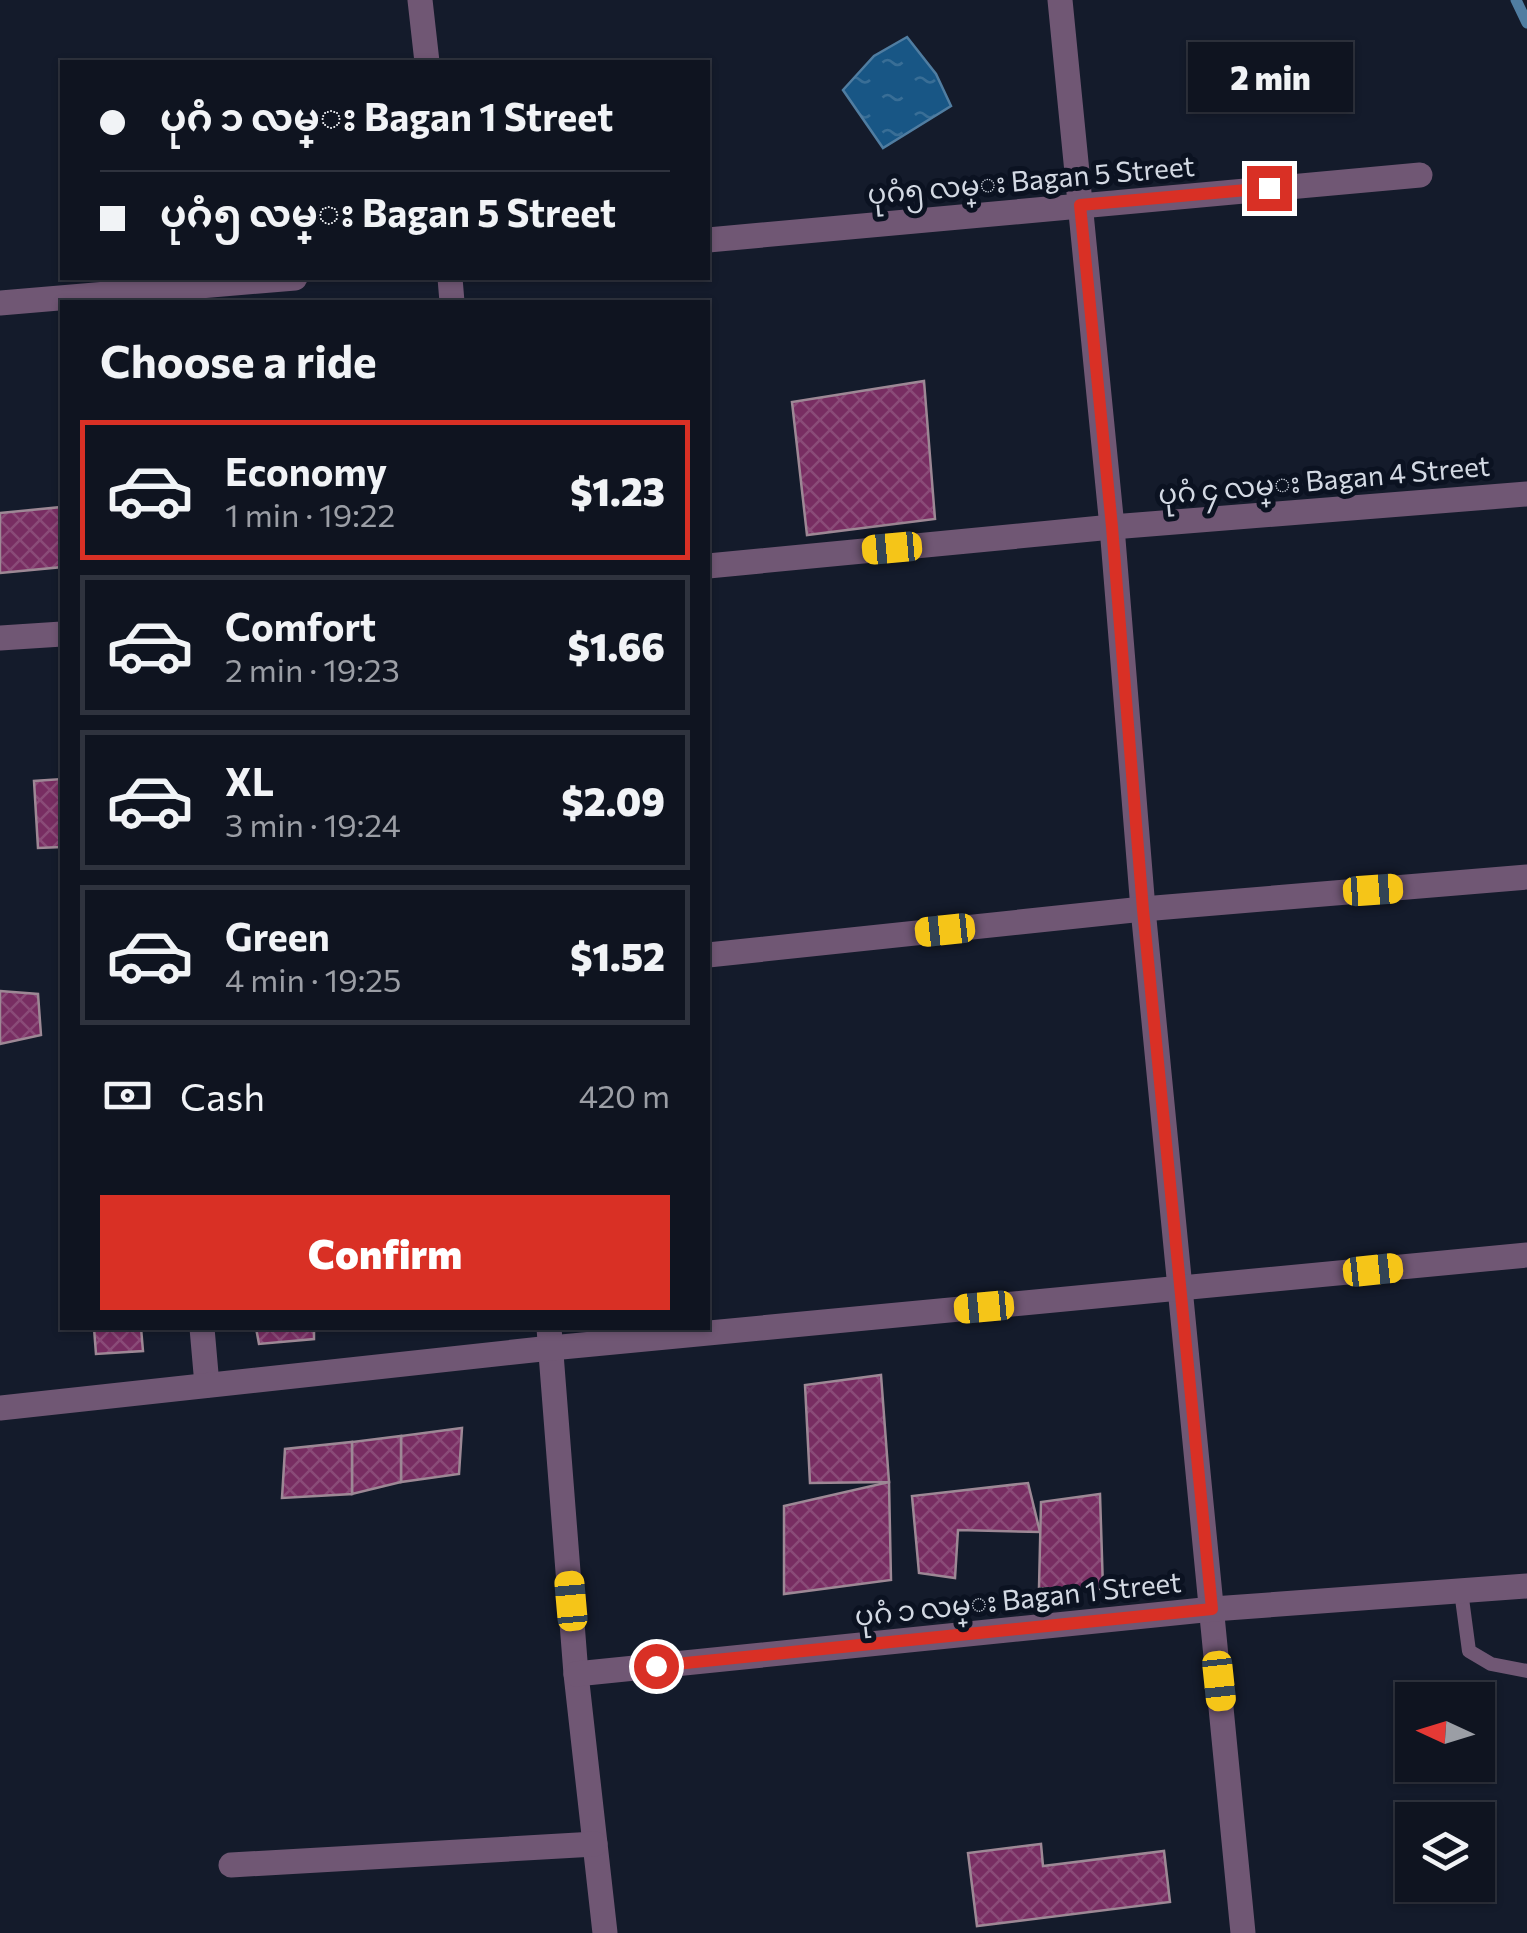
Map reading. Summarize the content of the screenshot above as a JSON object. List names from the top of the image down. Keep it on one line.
{"streets":{"street":["ပုဂံ၅ လမ္း Bagan 5 Street","ပုဂံ ၄ လမ္း Bagan 4 Street","ပုဂံ ၁ လမ္း Bagan 1 Street"]},"north":"left","page":{"bubble":"2 min","banner":["ပုဂံ ၁ လမ္း Bagan 1 Street","ပုဂံ၅ လမ္း Bagan 5 Street"],"heading":"Choose a ride","list":[{"name":"Economy","note":"1 min · 19:22","value":"$1.23"},{"name":"Comfort","note":"2 min · 19:23","value":"$1.66"},{"name":"XL","note":"3 min · 19:24","value":"$2.09"},{"name":"Green","note":"4 min · 19:25","value":"$1.52"}],"pay":["Cash","420 m"],"buttons":"Confirm"}}
